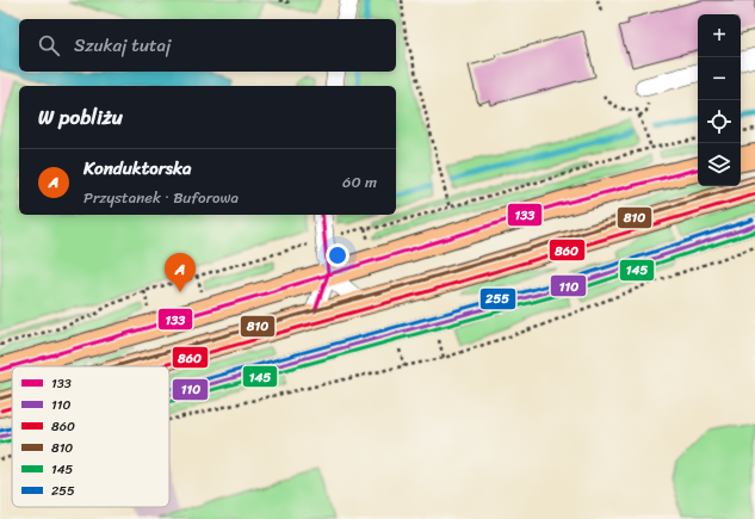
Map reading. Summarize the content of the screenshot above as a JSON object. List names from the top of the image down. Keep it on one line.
{"lines":["transit line 133","transit line 810","transit line 860","transit line 255","transit line 110","transit line 145"],"legend":["133","110","860","810","145","255"],"page":{"map_buttons":["+","−"],"search":"Szukaj tutaj","heading":"W pobliżu","list":[{"mark":"A","name":"Konduktorska","note":"Przystanek · Buforowa","value":"60 m"}],"pins":"A"}}
